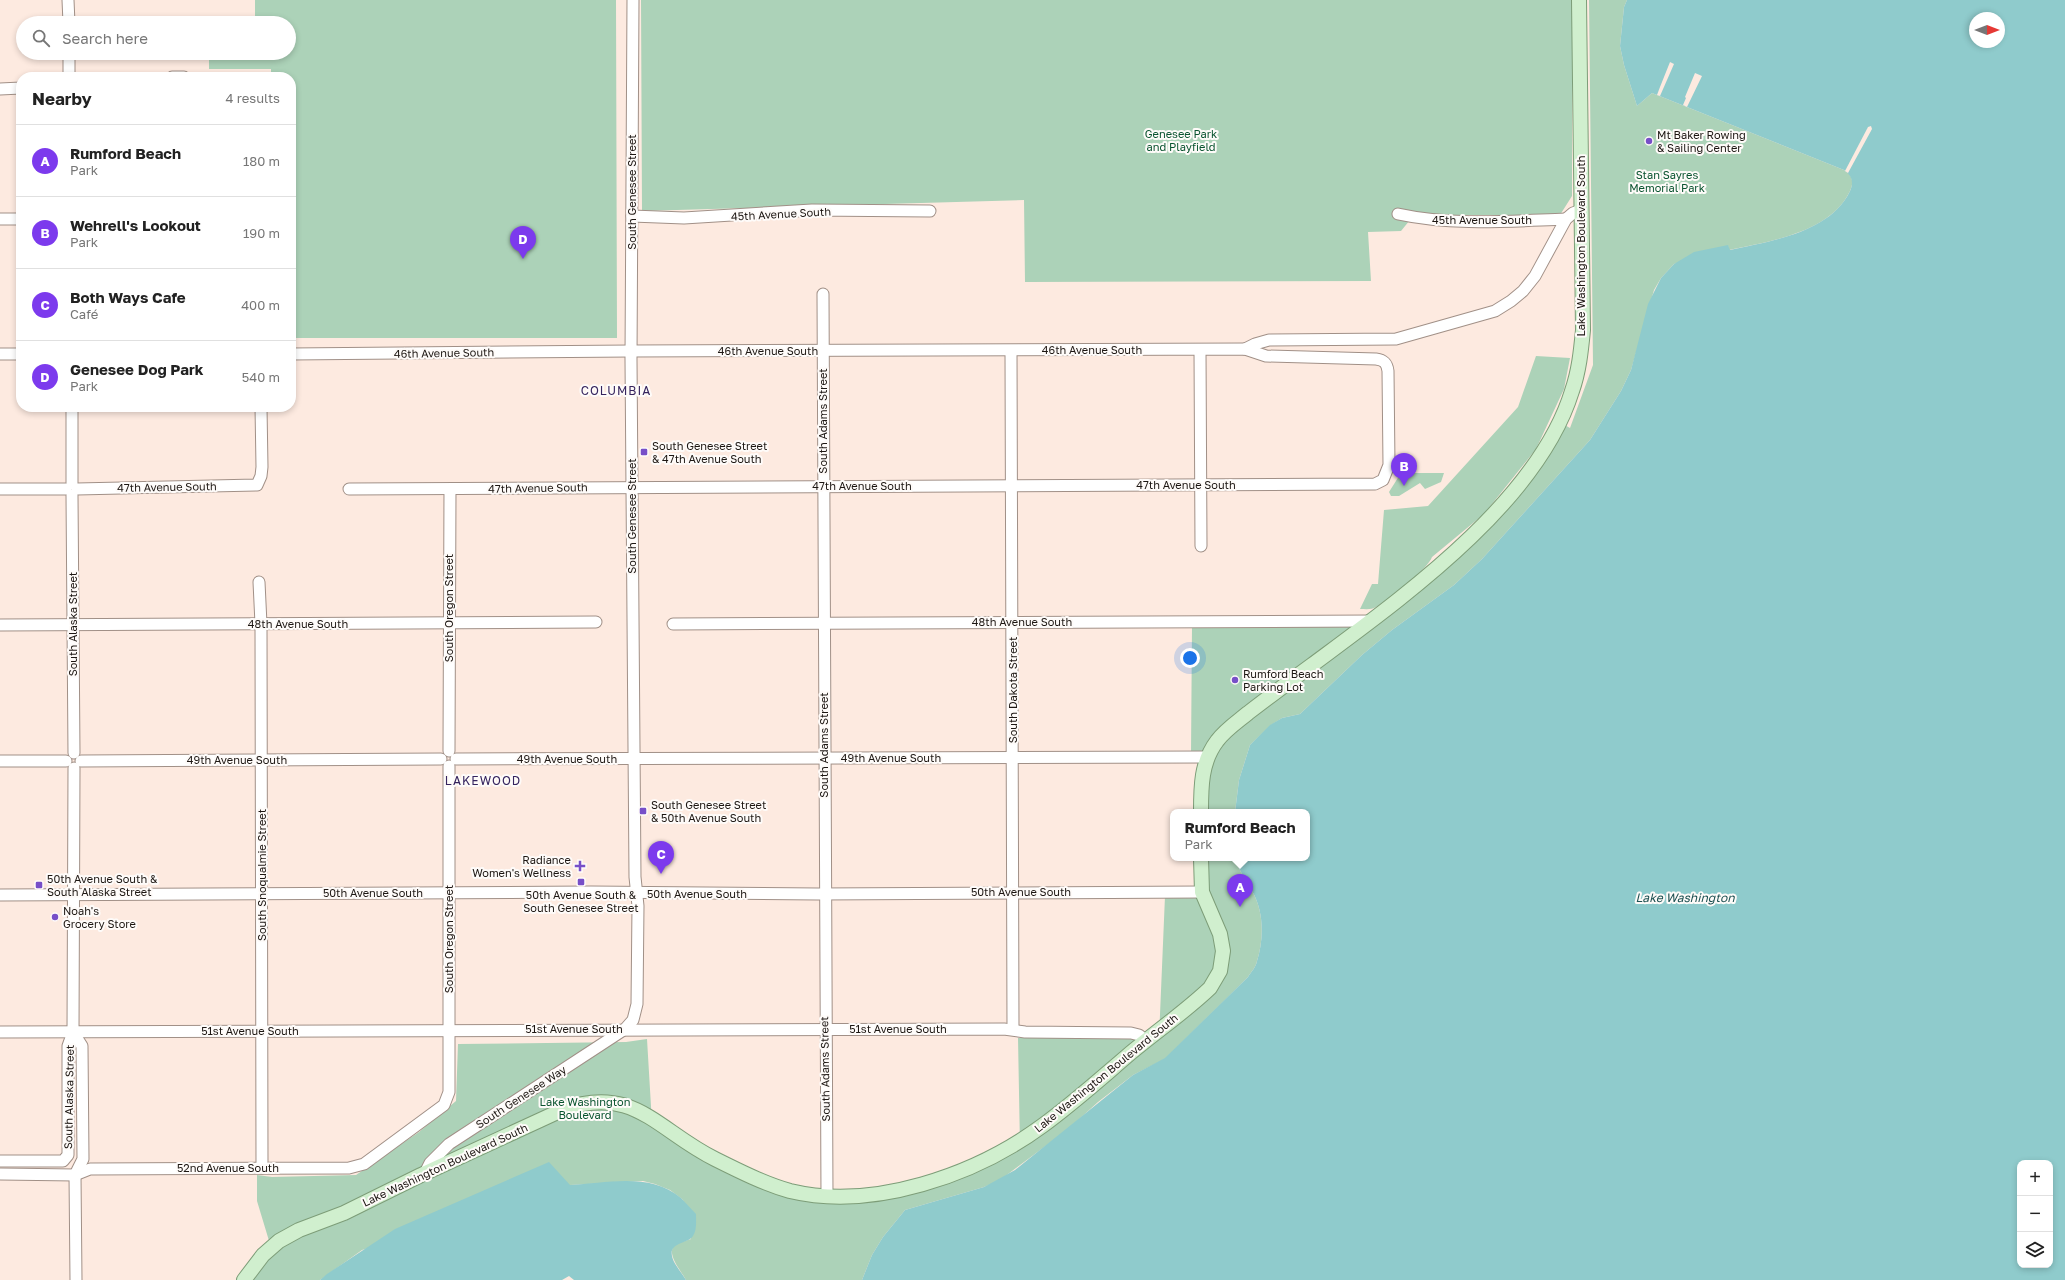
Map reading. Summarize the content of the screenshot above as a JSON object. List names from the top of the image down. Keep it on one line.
{"streets":{"main road":["Lake Washington Boulevard South"],"street":["South Genesee Street","45th Avenue South","46th Avenue South","South Adams Street","47th Avenue South","South Oregon Street","48th Avenue South","South Alaska Street","South Dakota Street","49th Avenue South","South Snoqualmie Street","50th Avenue South","51st Avenue South","South Genesee Way","52nd Avenue South"]},"crossings":[["South Genesee Street","45th Avenue South"],["South Genesee Street","46th Avenue South"],["South Genesee Street","47th Avenue South"],["South Genesee Street","49th Avenue South"],["South Genesee Street","50th Avenue South"],["South Genesee Street","51st Avenue South"],["South Genesee Street","South Genesee Way"],["45th Avenue South","46th Avenue South"],["Lake Washington Boulevard South","South Adams Street"],["Lake Washington Boulevard South","48th Avenue South"],["Lake Washington Boulevard South","49th Avenue South"],["Lake Washington Boulevard South","50th Avenue South"],["Lake Washington Boulevard South","51st Avenue South"],["Lake Washington Boulevard South","South Genesee Way"],["46th Avenue South","South Adams Street"],["46th Avenue South","47th Avenue South"],["46th Avenue South","South Dakota Street"],["South Adams Street","47th Avenue South"],["South Adams Street","48th Avenue South"],["South Adams Street","49th Avenue South"],["South Adams Street","50th Avenue South"],["South Adams Street","51st Avenue South"],["47th Avenue South","South Oregon Street"],["47th Avenue South","South Alaska Street"],["47th Avenue South","South Dakota Street"],["South Oregon Street","48th Avenue South"],["South Oregon Street","49th Avenue South"],["South Oregon Street","50th Avenue South"],["South Oregon Street","51st Avenue South"],["South Oregon Street","52nd Avenue South"],["48th Avenue South","South Alaska Street"],["48th Avenue South","South Dakota Street"],["48th Avenue South","South Snoqualmie Street"],["South Alaska Street","49th Avenue South"],["South Alaska Street","50th Avenue South"],["South Alaska Street","51st Avenue South"],["South Alaska Street","52nd Avenue South"],["South Dakota Street","49th Avenue South"],["South Dakota Street","50th Avenue South"],["South Dakota Street","51st Avenue South"],["49th Avenue South","South Snoqualmie Street"],["South Snoqualmie Street","50th Avenue South"],["South Snoqualmie Street","51st Avenue South"],["South Snoqualmie Street","52nd Avenue South"],["51st Avenue South","South Genesee Way"]],"districts":["COLUMBIA","LAKEWOOD"],"water":["Lake Washington"],"parks":["Genesee Park and Playfield","Stan Sayres Memorial Park","Lake Washington Boulevard"],"places":{"other":["Mt Baker Rowing & Sailing Center","Rumford Beach Parking Lot","Noah's Grocery Store"],"transit":["South Genesee Street & 47th Avenue South","South Genesee Street & 50th Avenue South","50th Avenue South & South Genesee Street","50th Avenue South & South Alaska Street"],"health":["Radiance Women's Wellness"]},"north":"right","page":{"search":"Search here","heading":["Nearby","4 results"],"list":[{"mark":"A","name":"Rumford Beach","note":"Park","value":"180 m"},{"mark":"B","name":"Wehrell's Lookout","note":"Park","value":"190 m"},{"mark":"C","name":"Both Ways Cafe","note":"Café","value":"400 m"},{"mark":"D","name":"Genesee Dog Park","note":"Park","value":"540 m"}],"pins":["D","B","C","A"],"popup":["Rumford Beach","Park"],"map_buttons":["+","−"]}}
